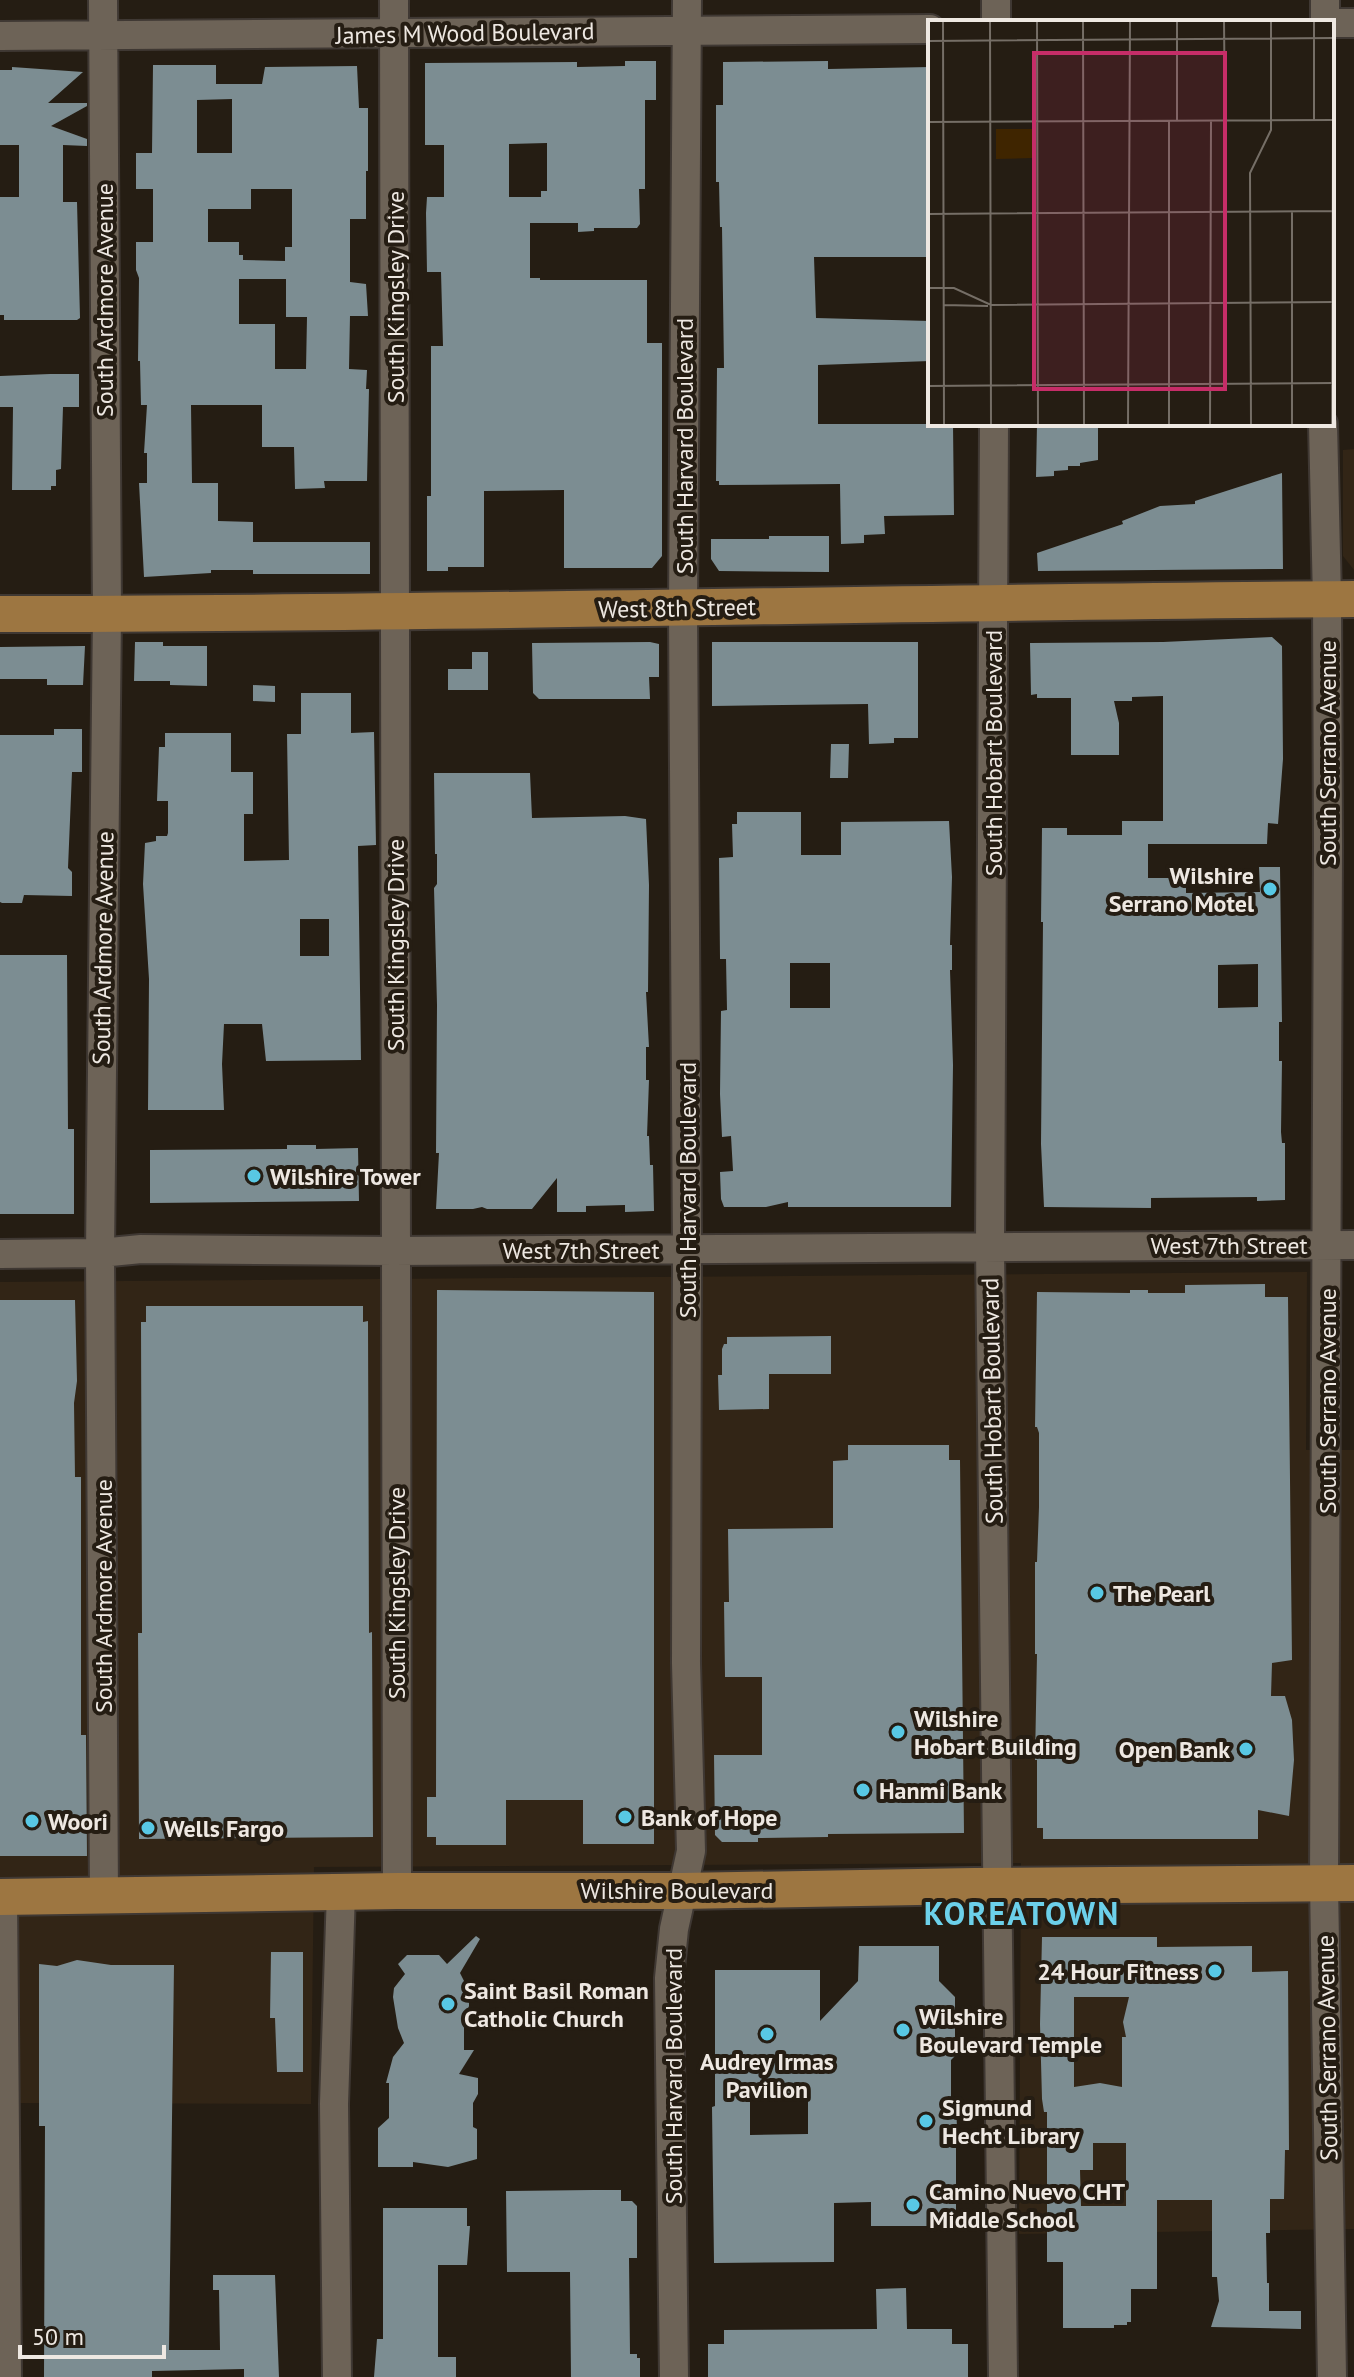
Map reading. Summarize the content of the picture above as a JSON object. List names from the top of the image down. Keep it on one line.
{"streets":{"main road":["West 8th Street","Wilshire Boulevard"],"street":["James M Wood Boulevard","South Kingsley Drive","South Ardmore Avenue","South Harvard Boulevard","South Hobart Boulevard","South Serrano Avenue","West 7th Street"]},"crossings":[["James M Wood Boulevard","South Kingsley Drive"],["James M Wood Boulevard","South Ardmore Avenue"],["James M Wood Boulevard","South Harvard Boulevard"],["South Kingsley Drive","West 8th Street"],["South Kingsley Drive","West 7th Street"],["South Kingsley Drive","Wilshire Boulevard"],["South Ardmore Avenue","West 8th Street"],["South Ardmore Avenue","West 7th Street"],["South Ardmore Avenue","Wilshire Boulevard"],["South Harvard Boulevard","West 8th Street"],["South Harvard Boulevard","West 7th Street"],["South Harvard Boulevard","Wilshire Boulevard"],["West 8th Street","South Hobart Boulevard"],["West 8th Street","South Serrano Avenue"],["South Hobart Boulevard","West 7th Street"],["South Hobart Boulevard","Wilshire Boulevard"],["South Serrano Avenue","West 7th Street"],["South Serrano Avenue","Wilshire Boulevard"]],"districts":["KOREATOWN"],"places":["Wilshire Serrano Motel","Wilshire Tower","The Pearl","Wilshire Hobart Building","Open Bank","Hanmi Bank","Bank of Hope","Woori","Wells Fargo","24 Hour Fitness","Saint Basil Roman Catholic Church","Wilshire Boulevard Temple","Audrey Irmas Pavilion","Sigmund Hecht Library","Camino Nuevo CHT Middle School"],"scale_bar":"50 m"}
